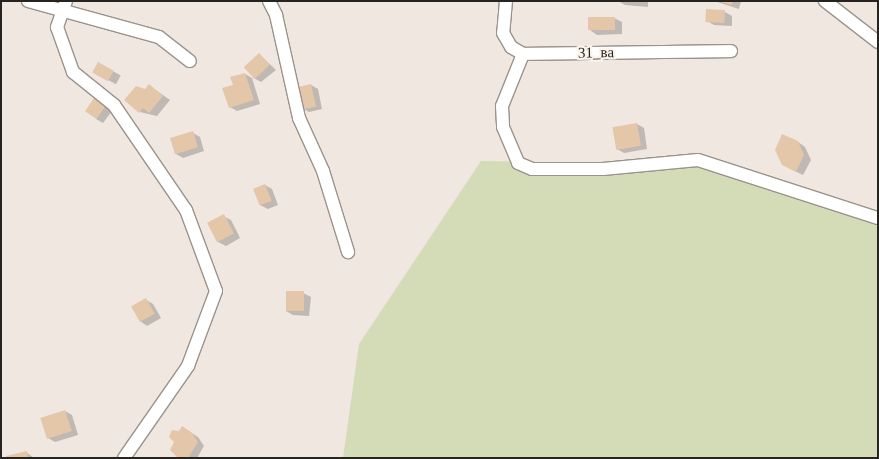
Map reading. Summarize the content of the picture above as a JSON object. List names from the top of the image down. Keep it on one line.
{"streets":{"street":["31_ва"]}}
